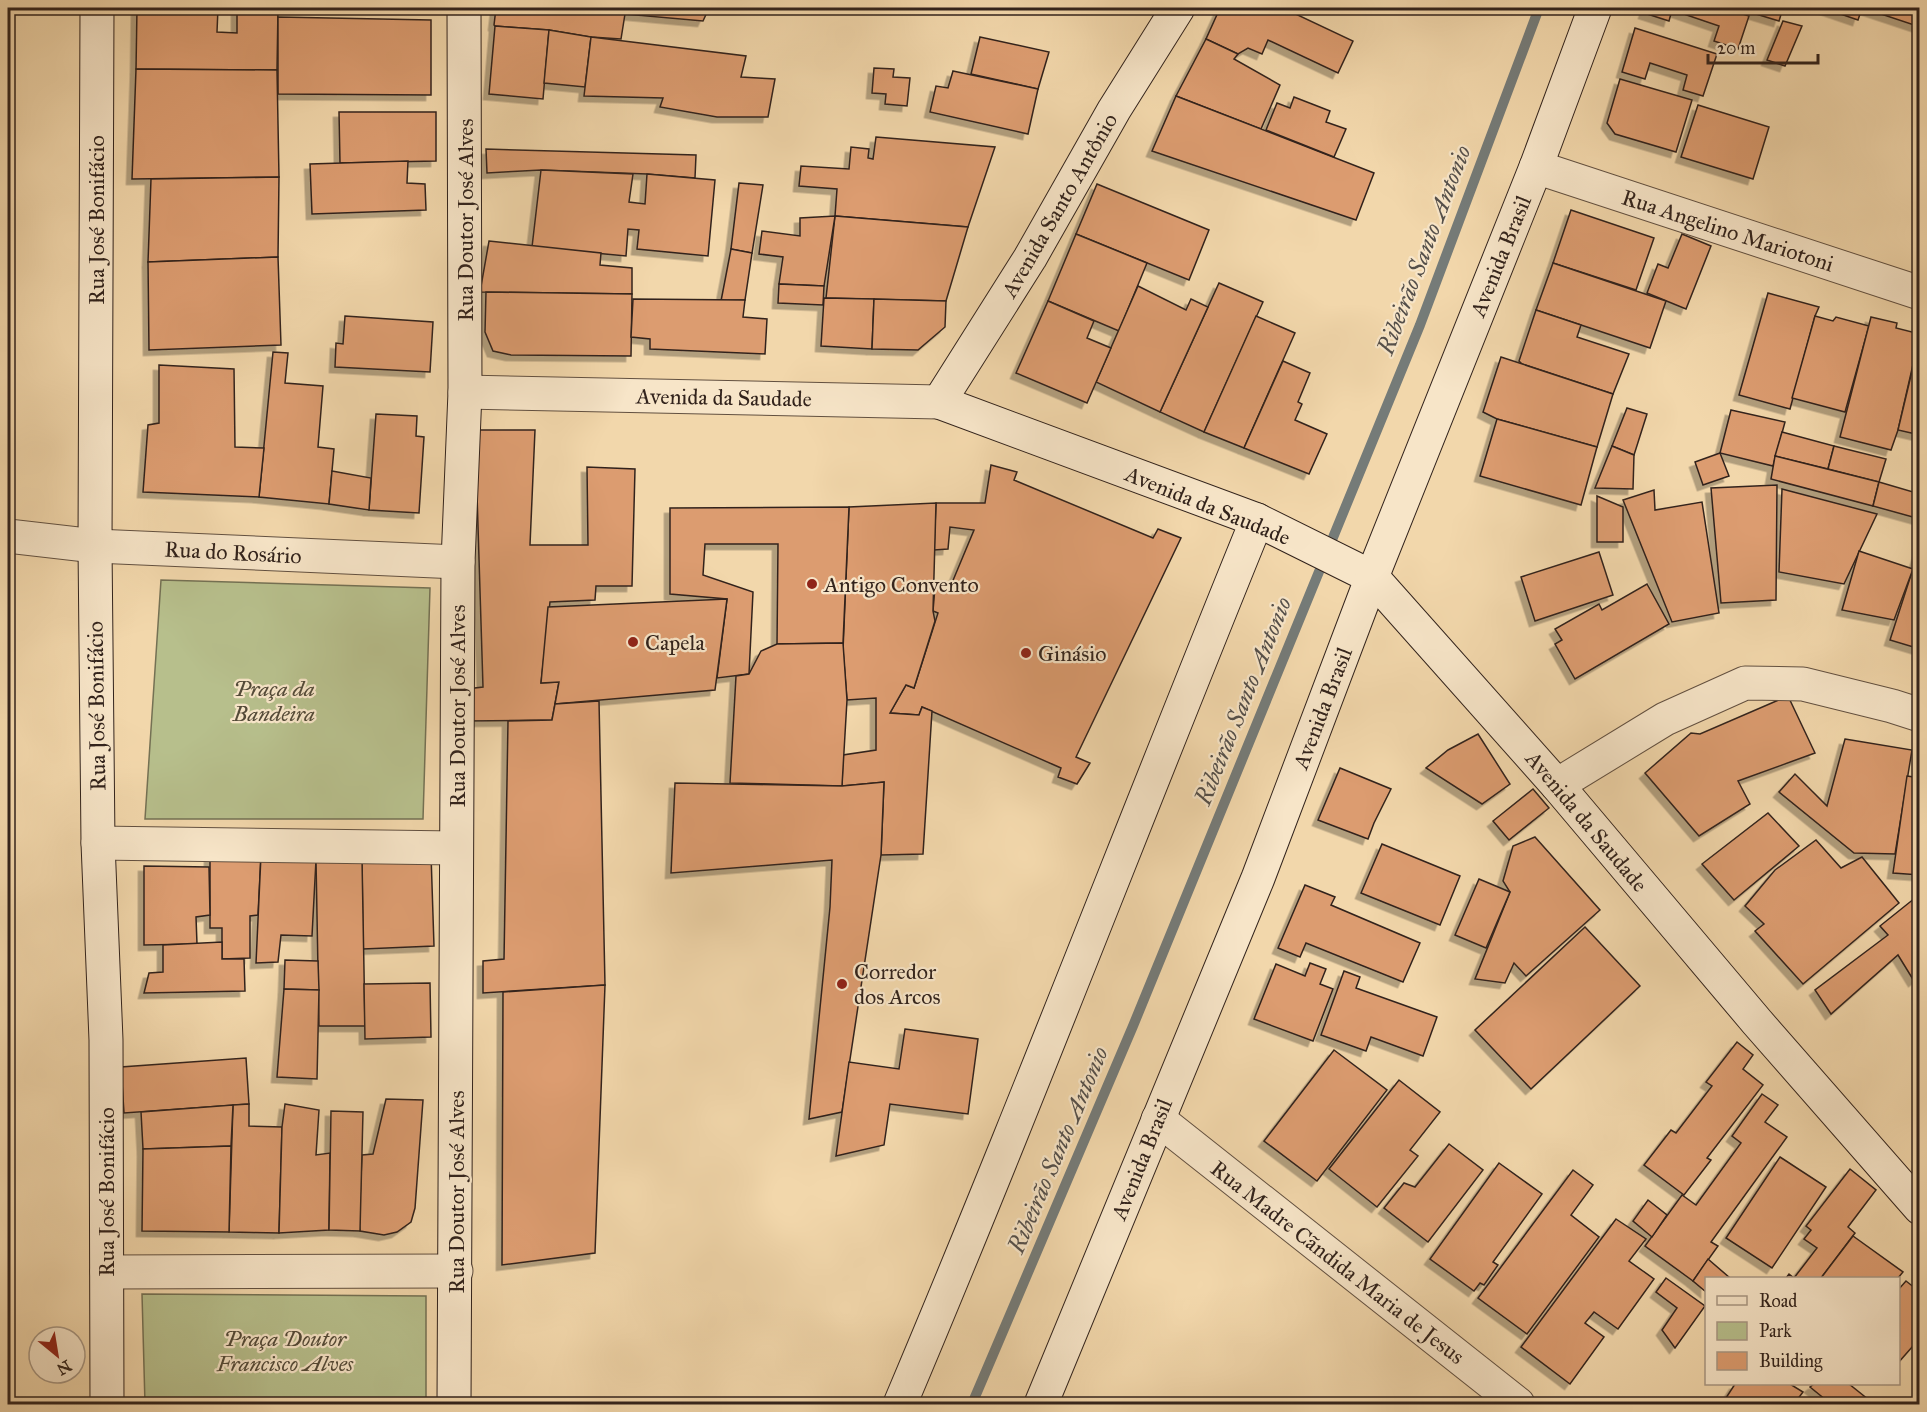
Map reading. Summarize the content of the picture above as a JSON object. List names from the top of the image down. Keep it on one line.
{"streets":{"street":["Avenida Santo Antônio","Rua José Bonifácio","Rua Doutor José Alves","Rua Angelino Mariotoni","Avenida Brasil","Avenida da Saudade","Rua do Rosário","Rua Madre Cãndida Maria de Jesus"]},"crossings":[["Avenida Santo Antônio","Avenida da Saudade"],["Rua José Bonifácio","Rua do Rosário"],["Rua Doutor José Alves","Avenida da Saudade"],["Rua Doutor José Alves","Rua do Rosário"],["Rua Angelino Mariotoni","Avenida Brasil"],["Avenida Brasil","Avenida da Saudade"],["Avenida Brasil","Rua Madre Cãndida Maria de Jesus"]],"water":["Ribeirão Santo Antonio"],"parks":["Praça da Bandeira","Praça Doutor Francisco Alves"],"places":["Antigo Convento","Capela","Ginásio","Corredor dos Arcos"],"legend":["Road","Park","Building"],"scale_bar":"20 m","north":"bottom right"}
